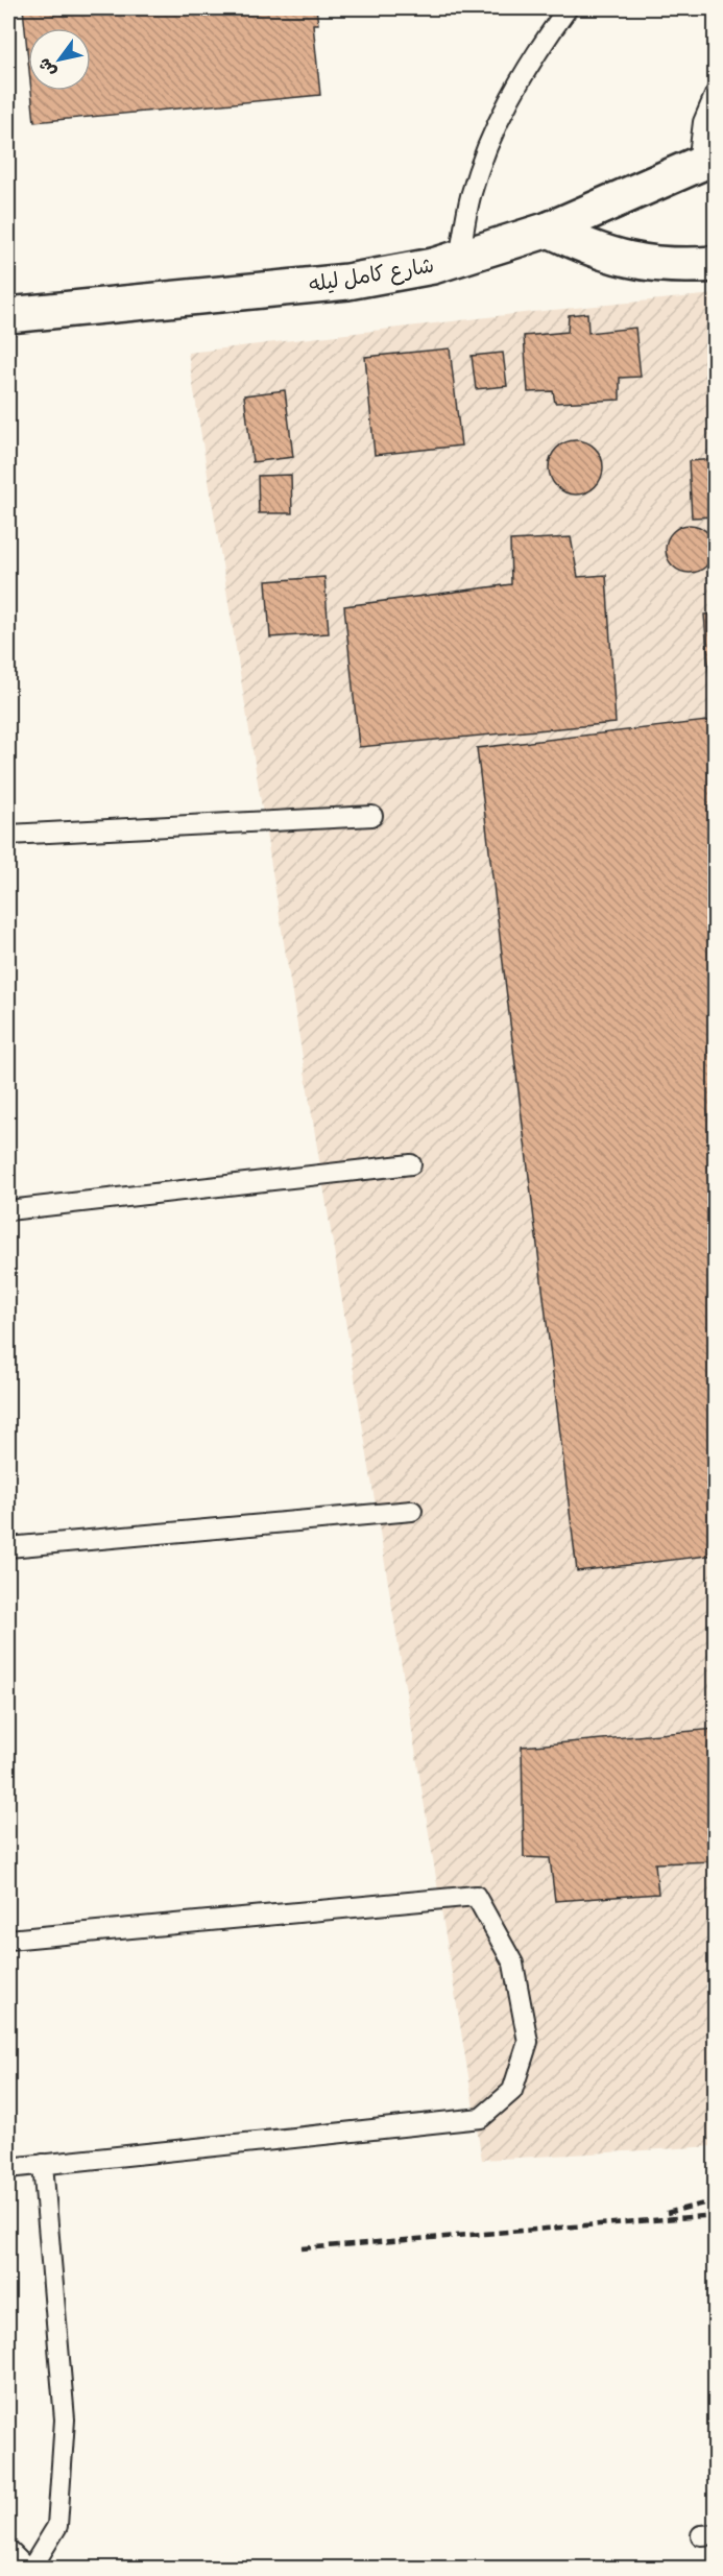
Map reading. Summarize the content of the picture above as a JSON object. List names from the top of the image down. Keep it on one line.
{"streets":{"street":["شارع كامل ليله"]},"north":"bottom left"}
